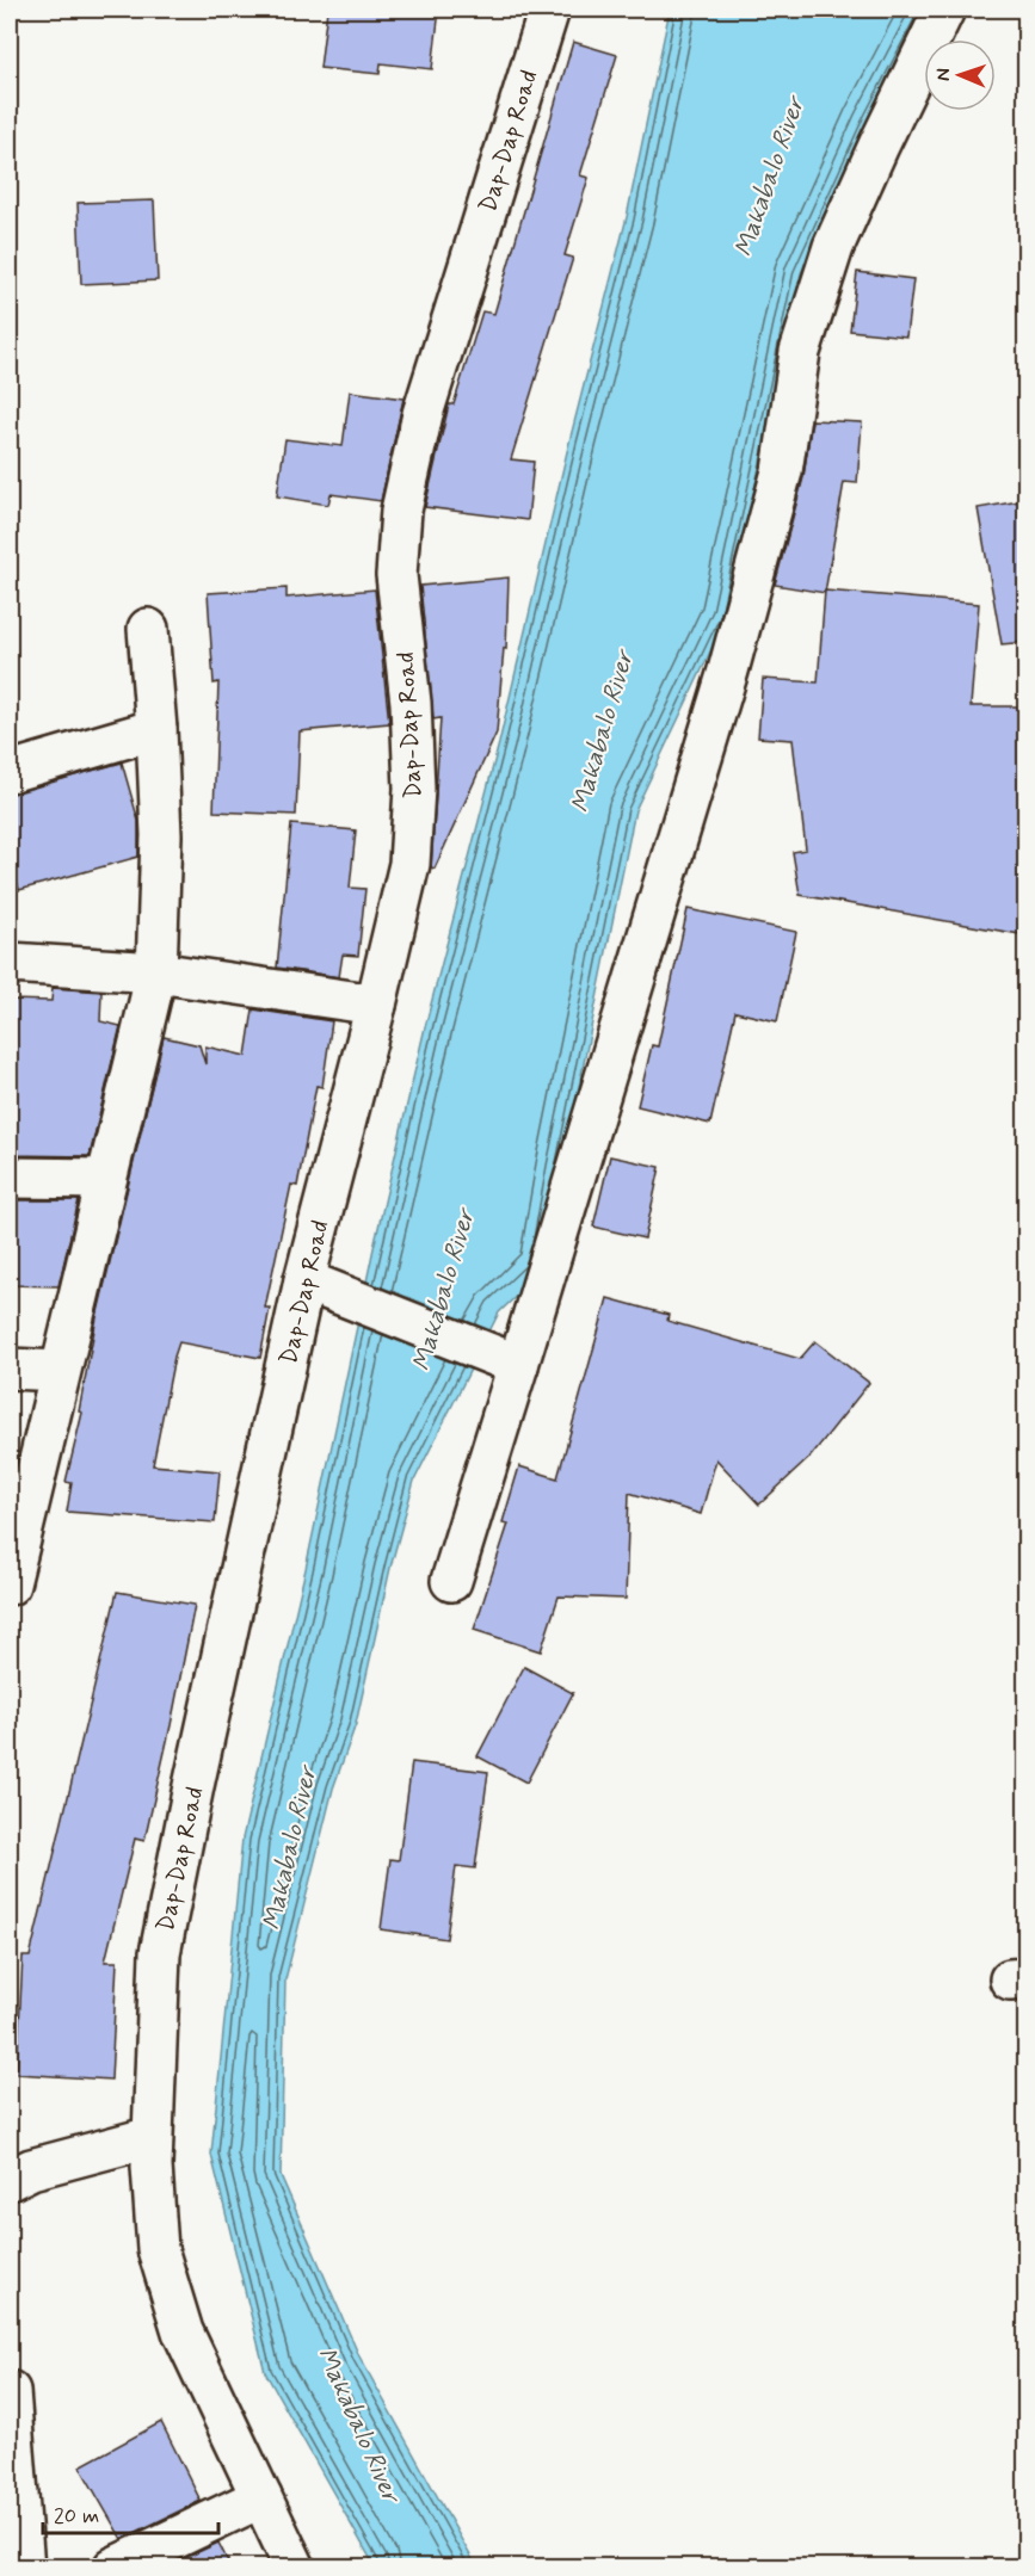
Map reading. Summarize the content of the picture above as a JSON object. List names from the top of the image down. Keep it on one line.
{"streets":{"street":["Dap-Dap Road"]},"water":["Makabalo River"],"scale_bar":"20 m","north":"left"}
